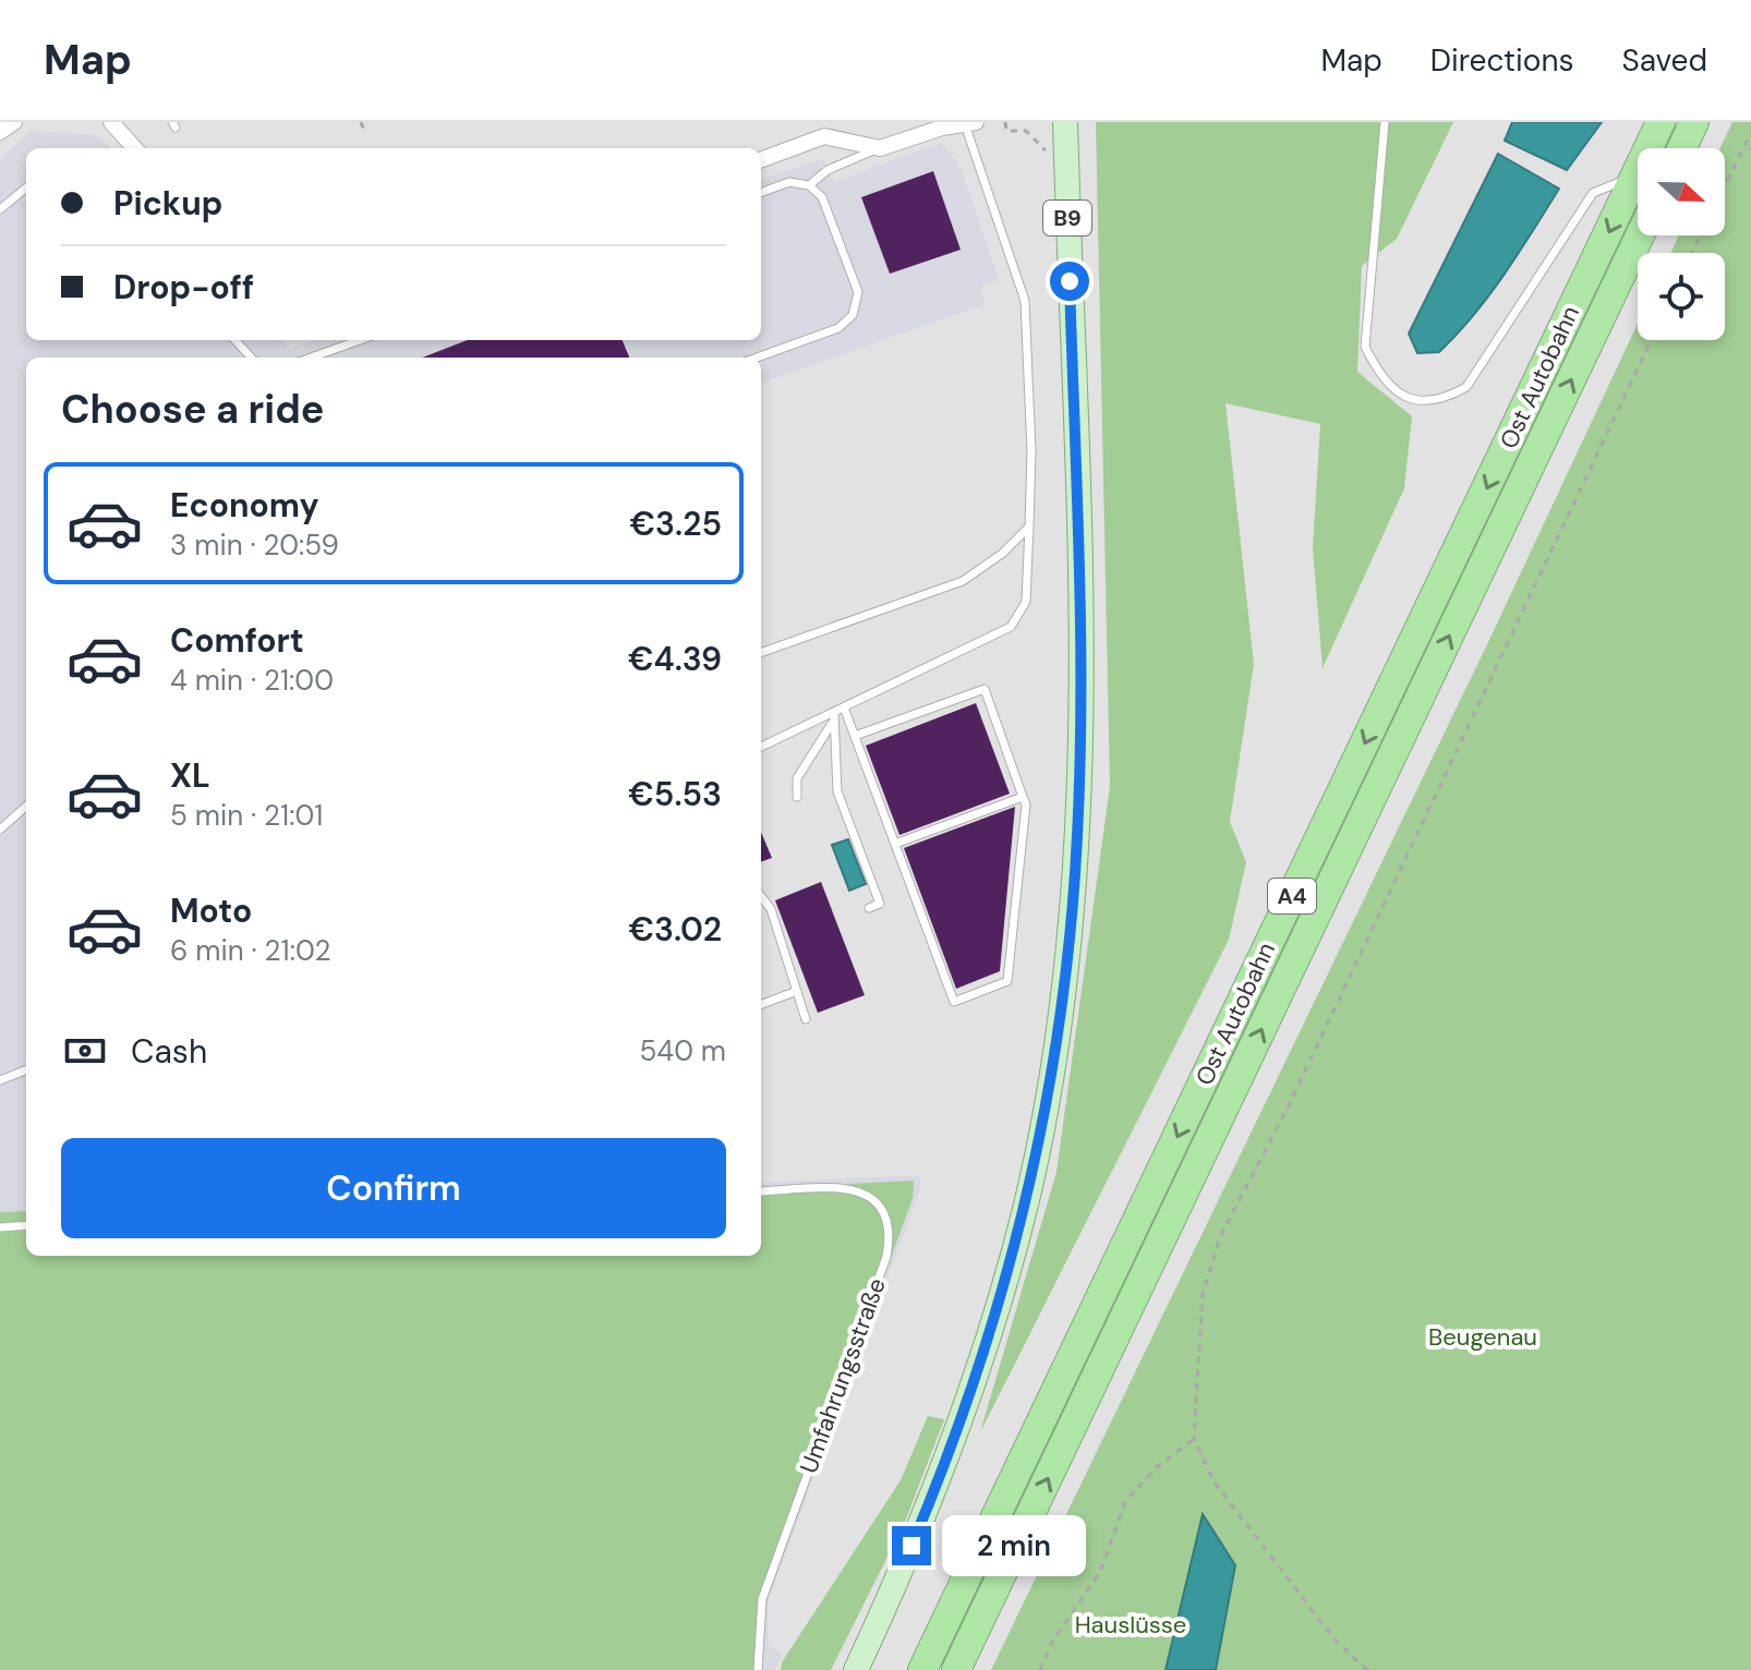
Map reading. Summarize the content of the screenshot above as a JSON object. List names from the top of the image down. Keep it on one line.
{"streets":{"highway":["Ost Autobahn","A4"],"main road":["B9"],"lane":["Umfahrungsstraße"]},"parks":["Beugenau","Hauslüsse"],"north":"right","page":{"header":"Map","nav":["Map","Directions","Saved"],"banner":["Pickup","Drop-off"],"heading":"Choose a ride","list":[{"name":"Economy","note":"3 min · 20:59","value":"€3.25"},{"name":"Comfort","note":"4 min · 21:00","value":"€4.39"},{"name":"XL","note":"5 min · 21:01","value":"€5.53"},{"name":"Moto","note":"6 min · 21:02","value":"€3.02"}],"pay":["Cash","540 m"],"buttons":"Confirm","bubble":"2 min"}}
